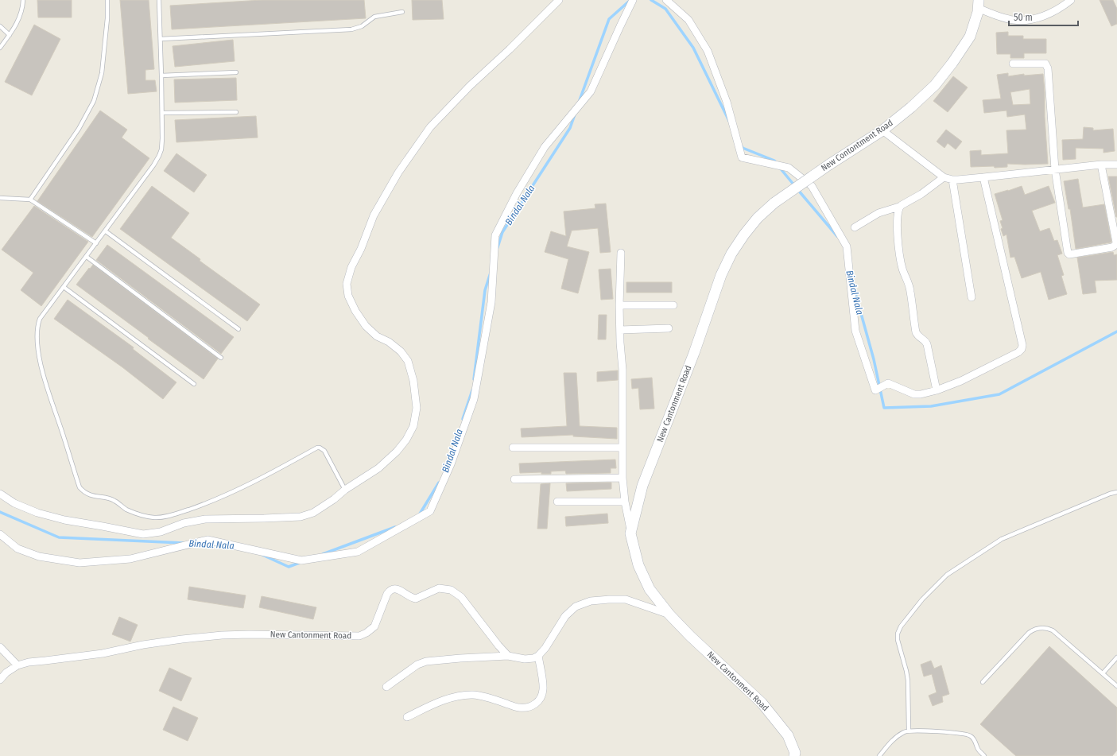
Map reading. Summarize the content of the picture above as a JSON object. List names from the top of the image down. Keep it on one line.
{"streets":{"street":["New Contontment Road","New Cantonment Road"]},"crossings":[["New Contontment Road","New Cantonment Road"]],"water":["Bindal Nala"],"scale_bar":"50 m"}
